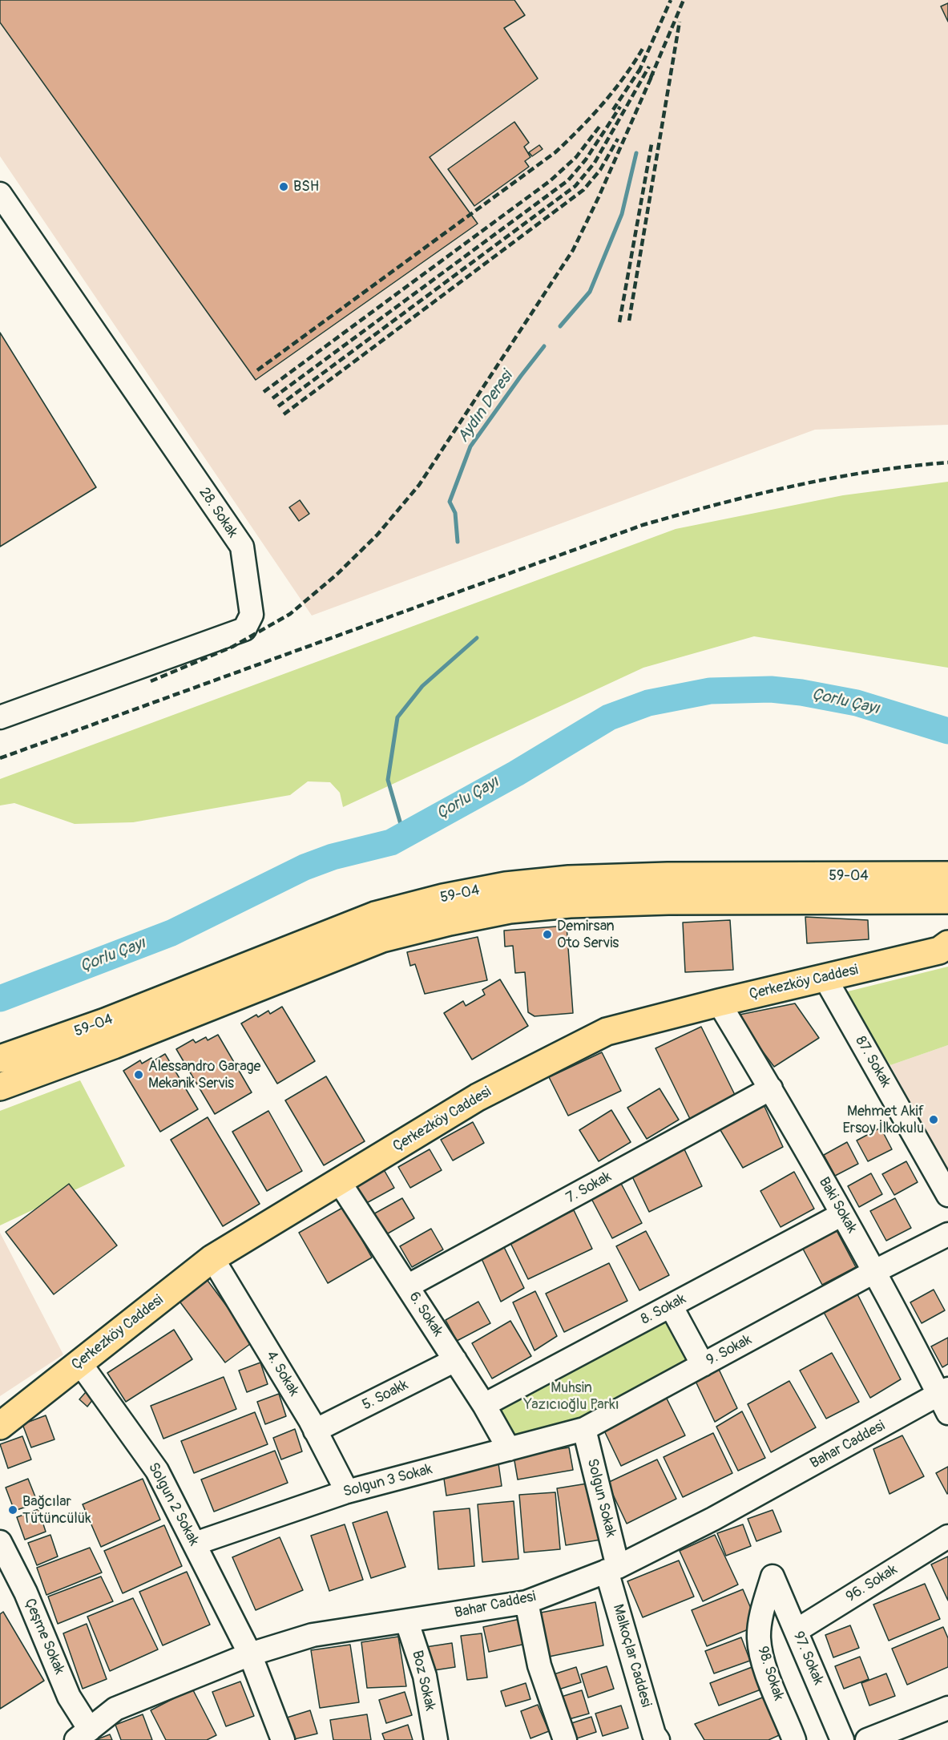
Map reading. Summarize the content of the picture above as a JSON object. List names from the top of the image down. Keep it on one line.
{"streets":{"main road":["59-04","Çerkezköy Caddesi"],"street":["28. Sokak","87. Sokak","7. Sokak","Baki Sokak","8. Sokak","6. Sokak","9. Sokak","4. Sokak","5. Soakk","Bahar Caddesi","Solgun 3 Sokak","Solgun Sokak","Solgun 2 Sokak","96. Sokak","Çeşme Sokak","Malkoçlar Caddesi","97. Sokak","98. Sokak","Boz Sokak"]},"crossings":[["Çerkezköy Caddesi","87. Sokak"],["Çerkezköy Caddesi","Baki Sokak"],["Çerkezköy Caddesi","6. Sokak"],["Çerkezköy Caddesi","4. Sokak"],["Çerkezköy Caddesi","Solgun 2 Sokak"],["7. Sokak","Baki Sokak"],["7. Sokak","6. Sokak"],["Baki Sokak","8. Sokak"],["Baki Sokak","9. Sokak"],["Baki Sokak","Bahar Caddesi"],["8. Sokak","6. Sokak"],["6. Sokak","5. Soakk"],["6. Sokak","Solgun 3 Sokak"],["9. Sokak","Solgun 3 Sokak"],["9. Sokak","Solgun Sokak"],["4. Sokak","5. Soakk"],["4. Sokak","Solgun 3 Sokak"],["Bahar Caddesi","Solgun Sokak"],["Bahar Caddesi","Solgun 2 Sokak"],["Bahar Caddesi","Çeşme Sokak"],["Bahar Caddesi","Malkoçlar Caddesi"],["Bahar Caddesi","Boz Sokak"],["Solgun 3 Sokak","Solgun Sokak"],["Solgun 3 Sokak","Solgun 2 Sokak"],["Solgun Sokak","Malkoçlar Caddesi"],["96. Sokak","97. Sokak"],["97. Sokak","98. Sokak"]],"water":["Aydın Deresi","Çorlu Çayı"],"parks":["Muhsin Yazıcıoğlu Parkı"],"places":["BSH","Demirsan Oto Servis","Alessandro Garage Mekanik Servis","Mehmet Akif Ersoy İlkokulu","Bağcılar Tütüncülük"]}
